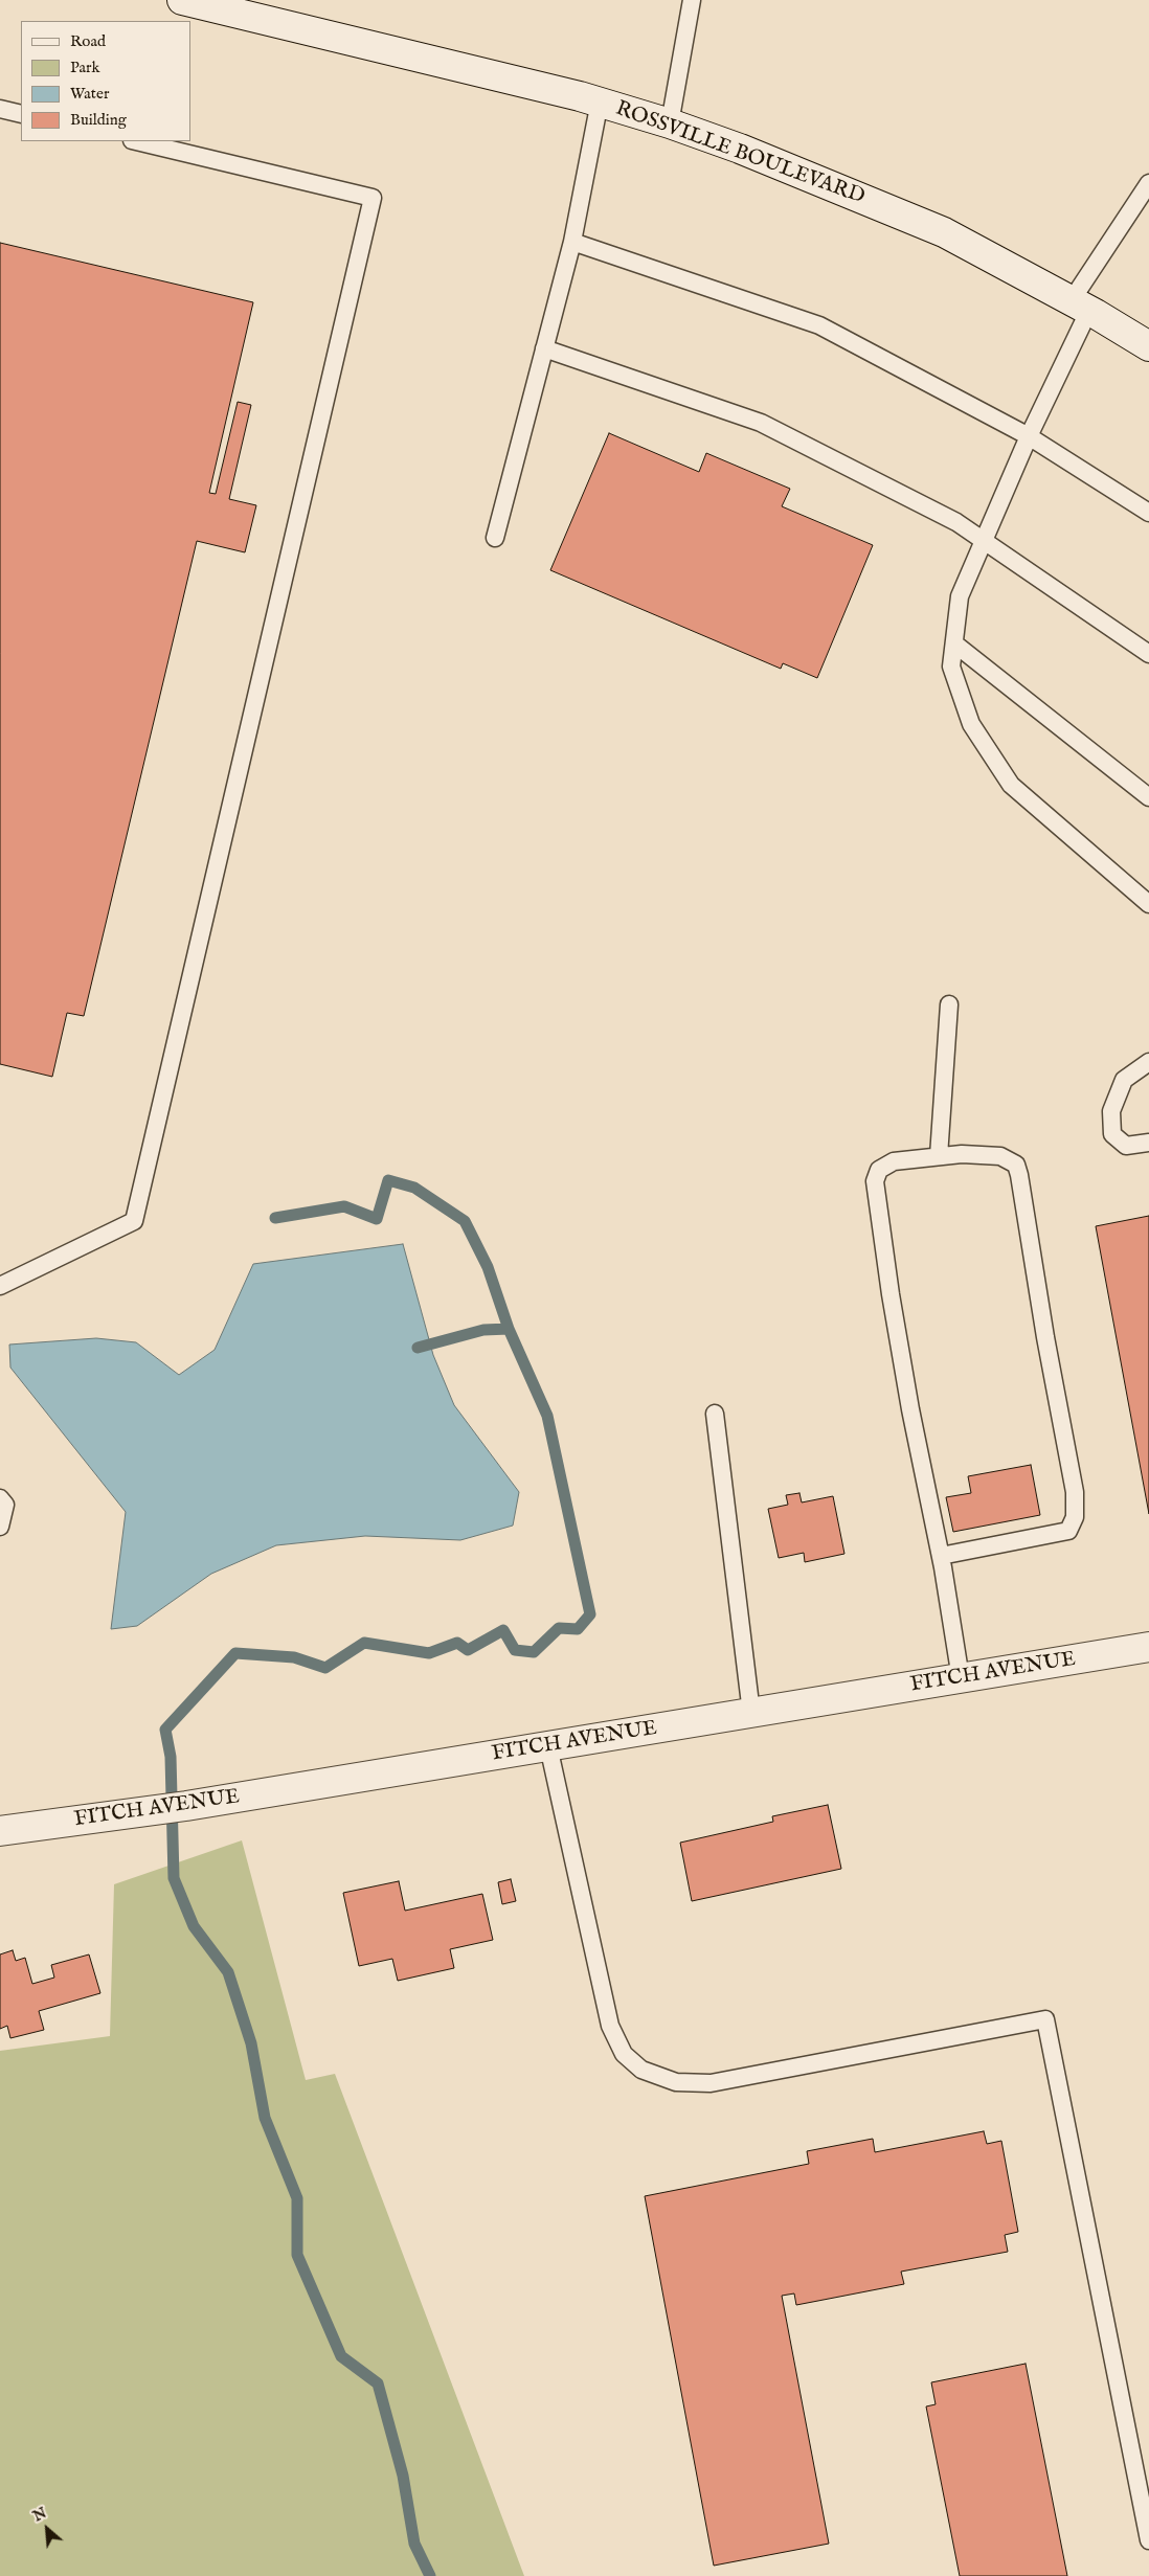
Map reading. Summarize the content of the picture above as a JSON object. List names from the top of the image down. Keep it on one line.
{"streets":{"street":["ROSSVILLE BOULEVARD","FITCH AVENUE"]},"legend":["Road","Park","Water","Building"],"north":"top left"}
